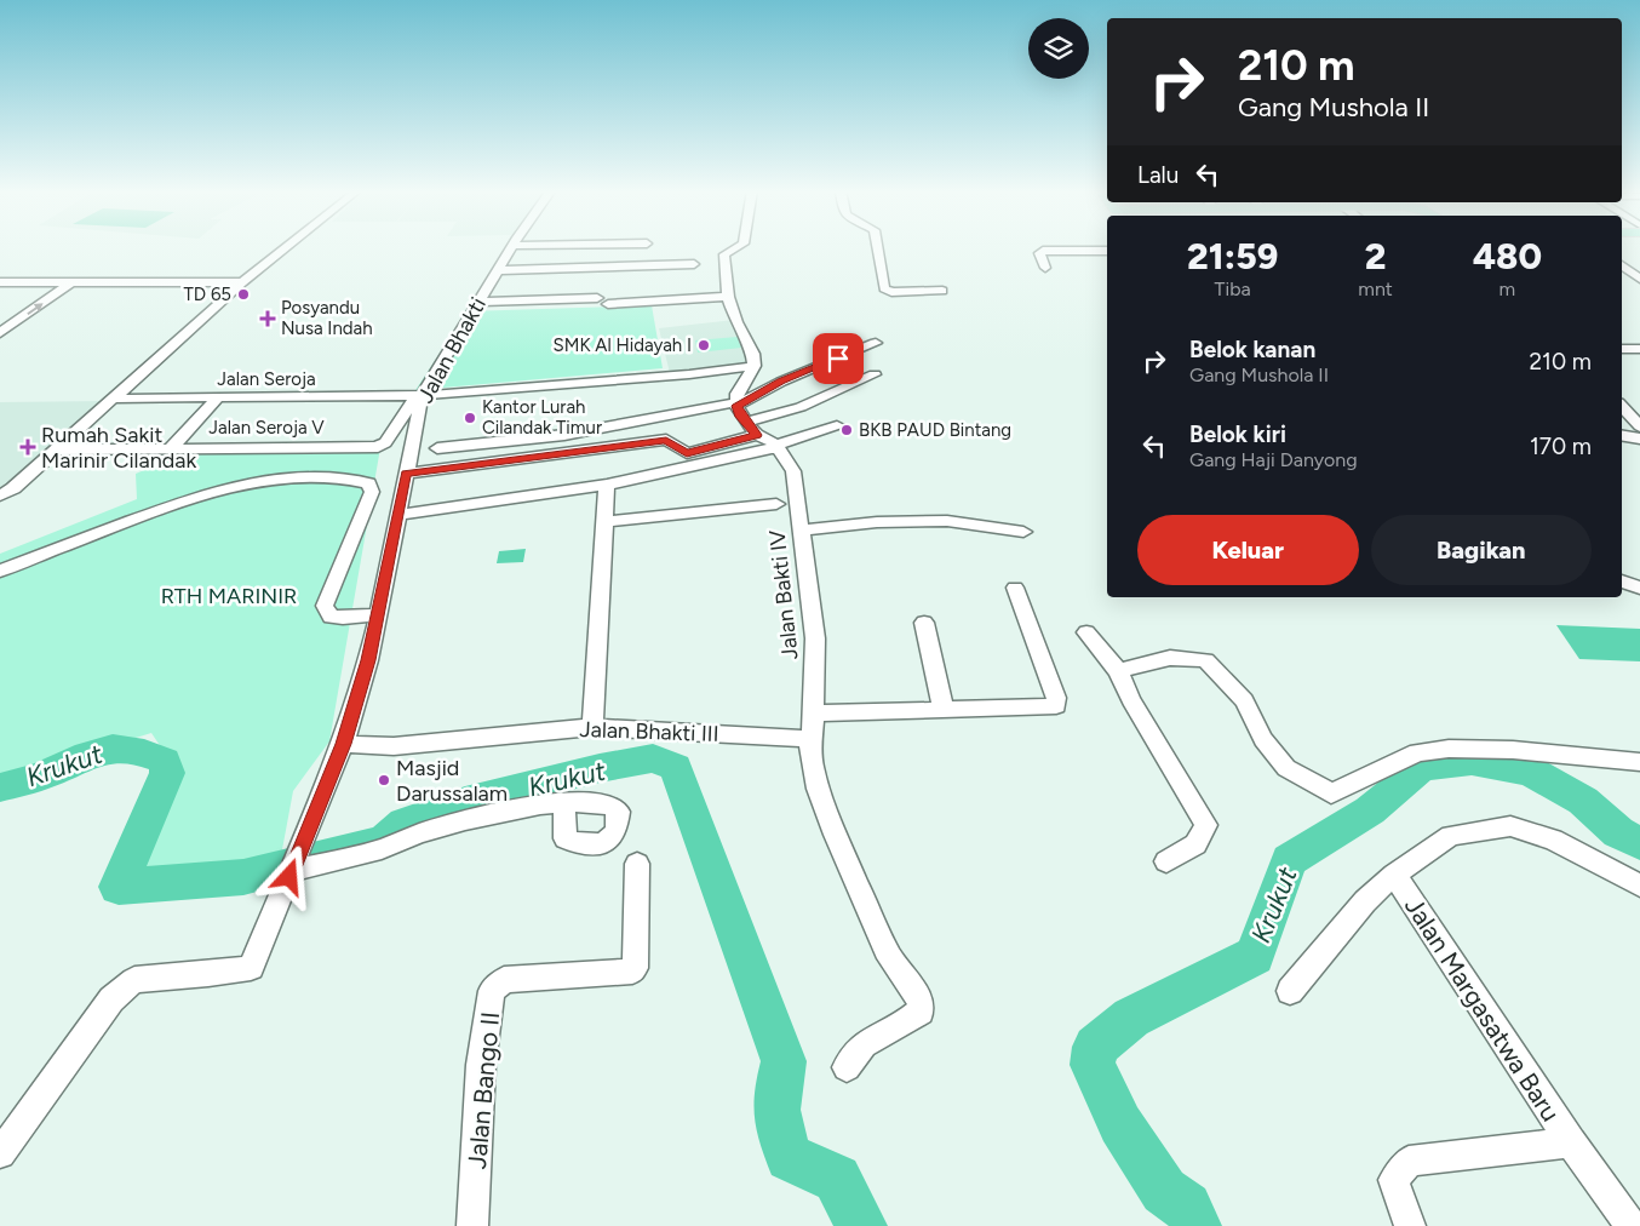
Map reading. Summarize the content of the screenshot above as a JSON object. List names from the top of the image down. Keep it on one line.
{"streets":{"street":["Jalan Bhakti","Jalan Seroja","Jalan Seroja V","Jalan Bakti IV","Jalan Bhakti III","Jalan Margasatwa Baru","Jalan Bango II"]},"crossings":[["Jalan Bhakti","Jalan Seroja"],["Jalan Bhakti","Jalan Seroja V"],["Jalan Bhakti","Jalan Bhakti III"],["Jalan Seroja","Jalan Seroja V"],["Jalan Bakti IV","Jalan Bhakti III"]],"water":["Krukut"],"parks":["RTH MARINIR"],"places":{"other":["TD 65","SMK Al Hidayah I","Kantor Lurah Cilandak Timur","BKB PAUD Bintang","Masjid Darussalam"],"health":["Posyandu Nusa Indah","Rumah Sakit Marinir Cilandak"]},"page":{"turn":["210 m","Gang Mushola II"],"then":"Lalu","eta":["21:59","Tiba","2","mnt","480","m"],"list":[{"name":"Belok kanan","note":"Gang Mushola II","value":"210 m"},{"name":"Belok kiri","note":"Gang Haji Danyong","value":"170 m"}],"buttons":["Keluar","Bagikan"]}}
